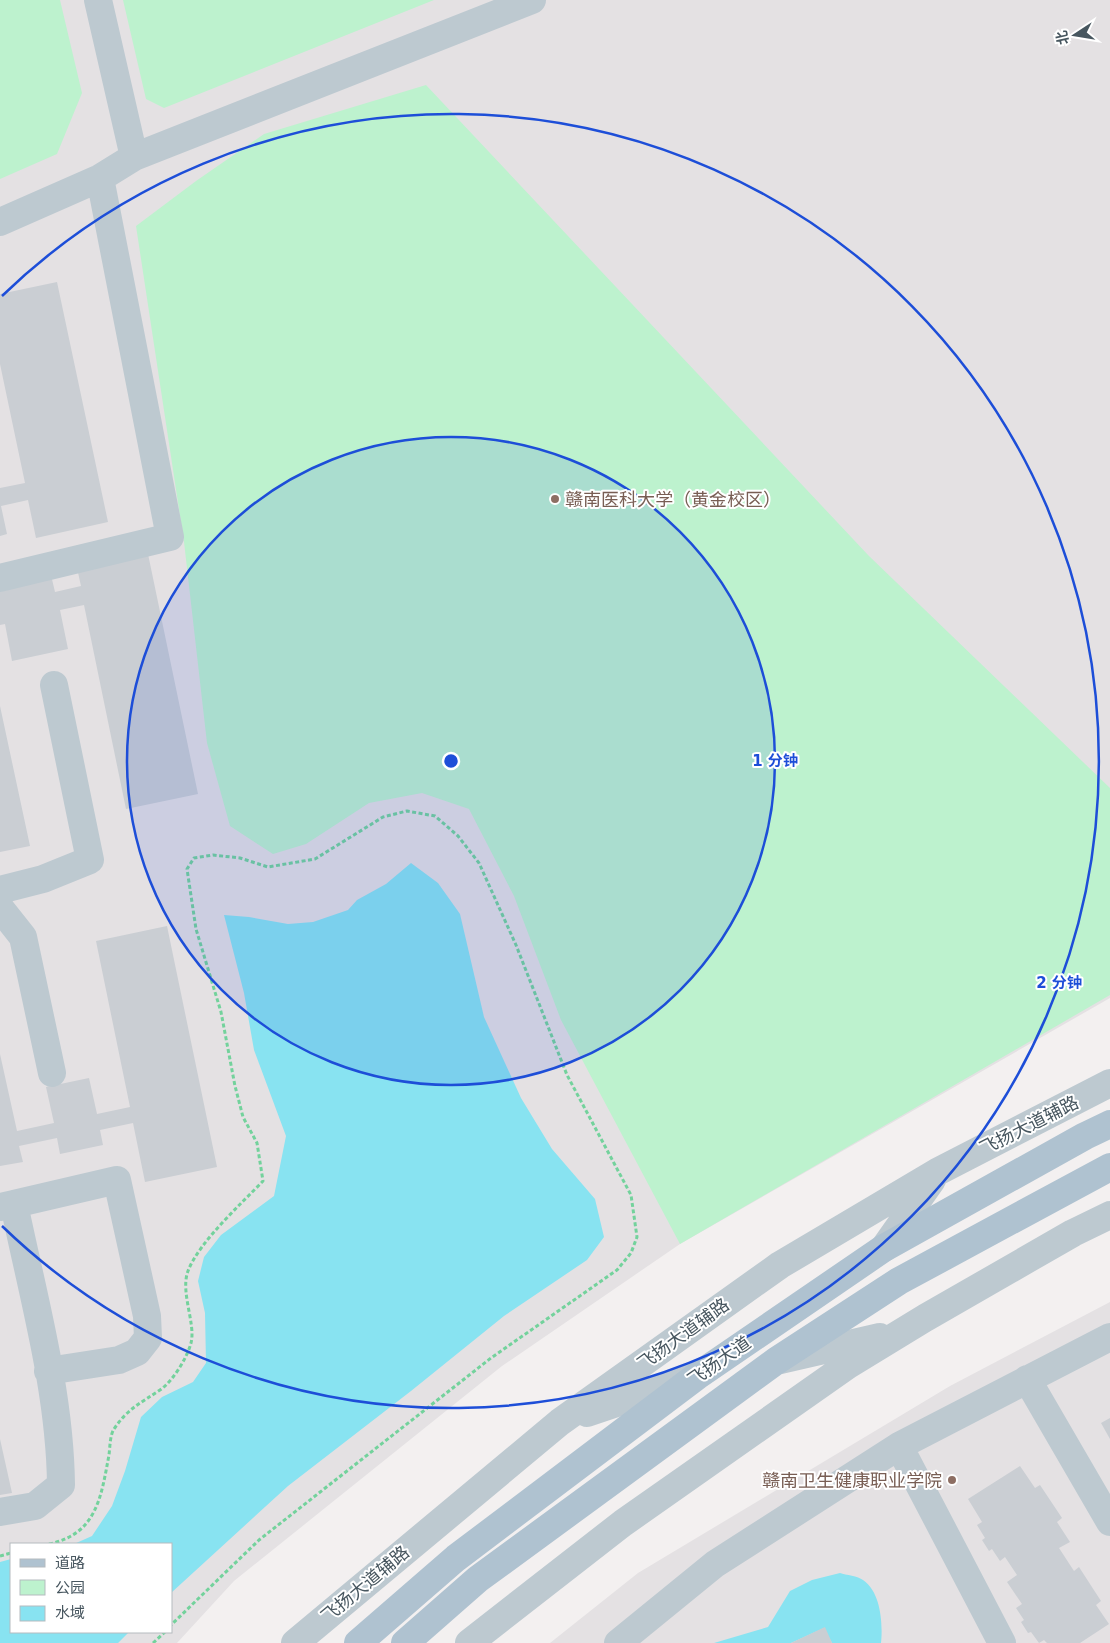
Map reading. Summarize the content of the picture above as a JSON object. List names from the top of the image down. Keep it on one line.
{"streets":{"main road":["飞扬大道"],"street":["飞扬大道辅路"]},"places":["赣南医科大学（黄金校区）","赣南卫生健康职业学院"],"legend":["道路","公园","水域"],"north":"left","rings":["1 分钟","2 分钟"]}
